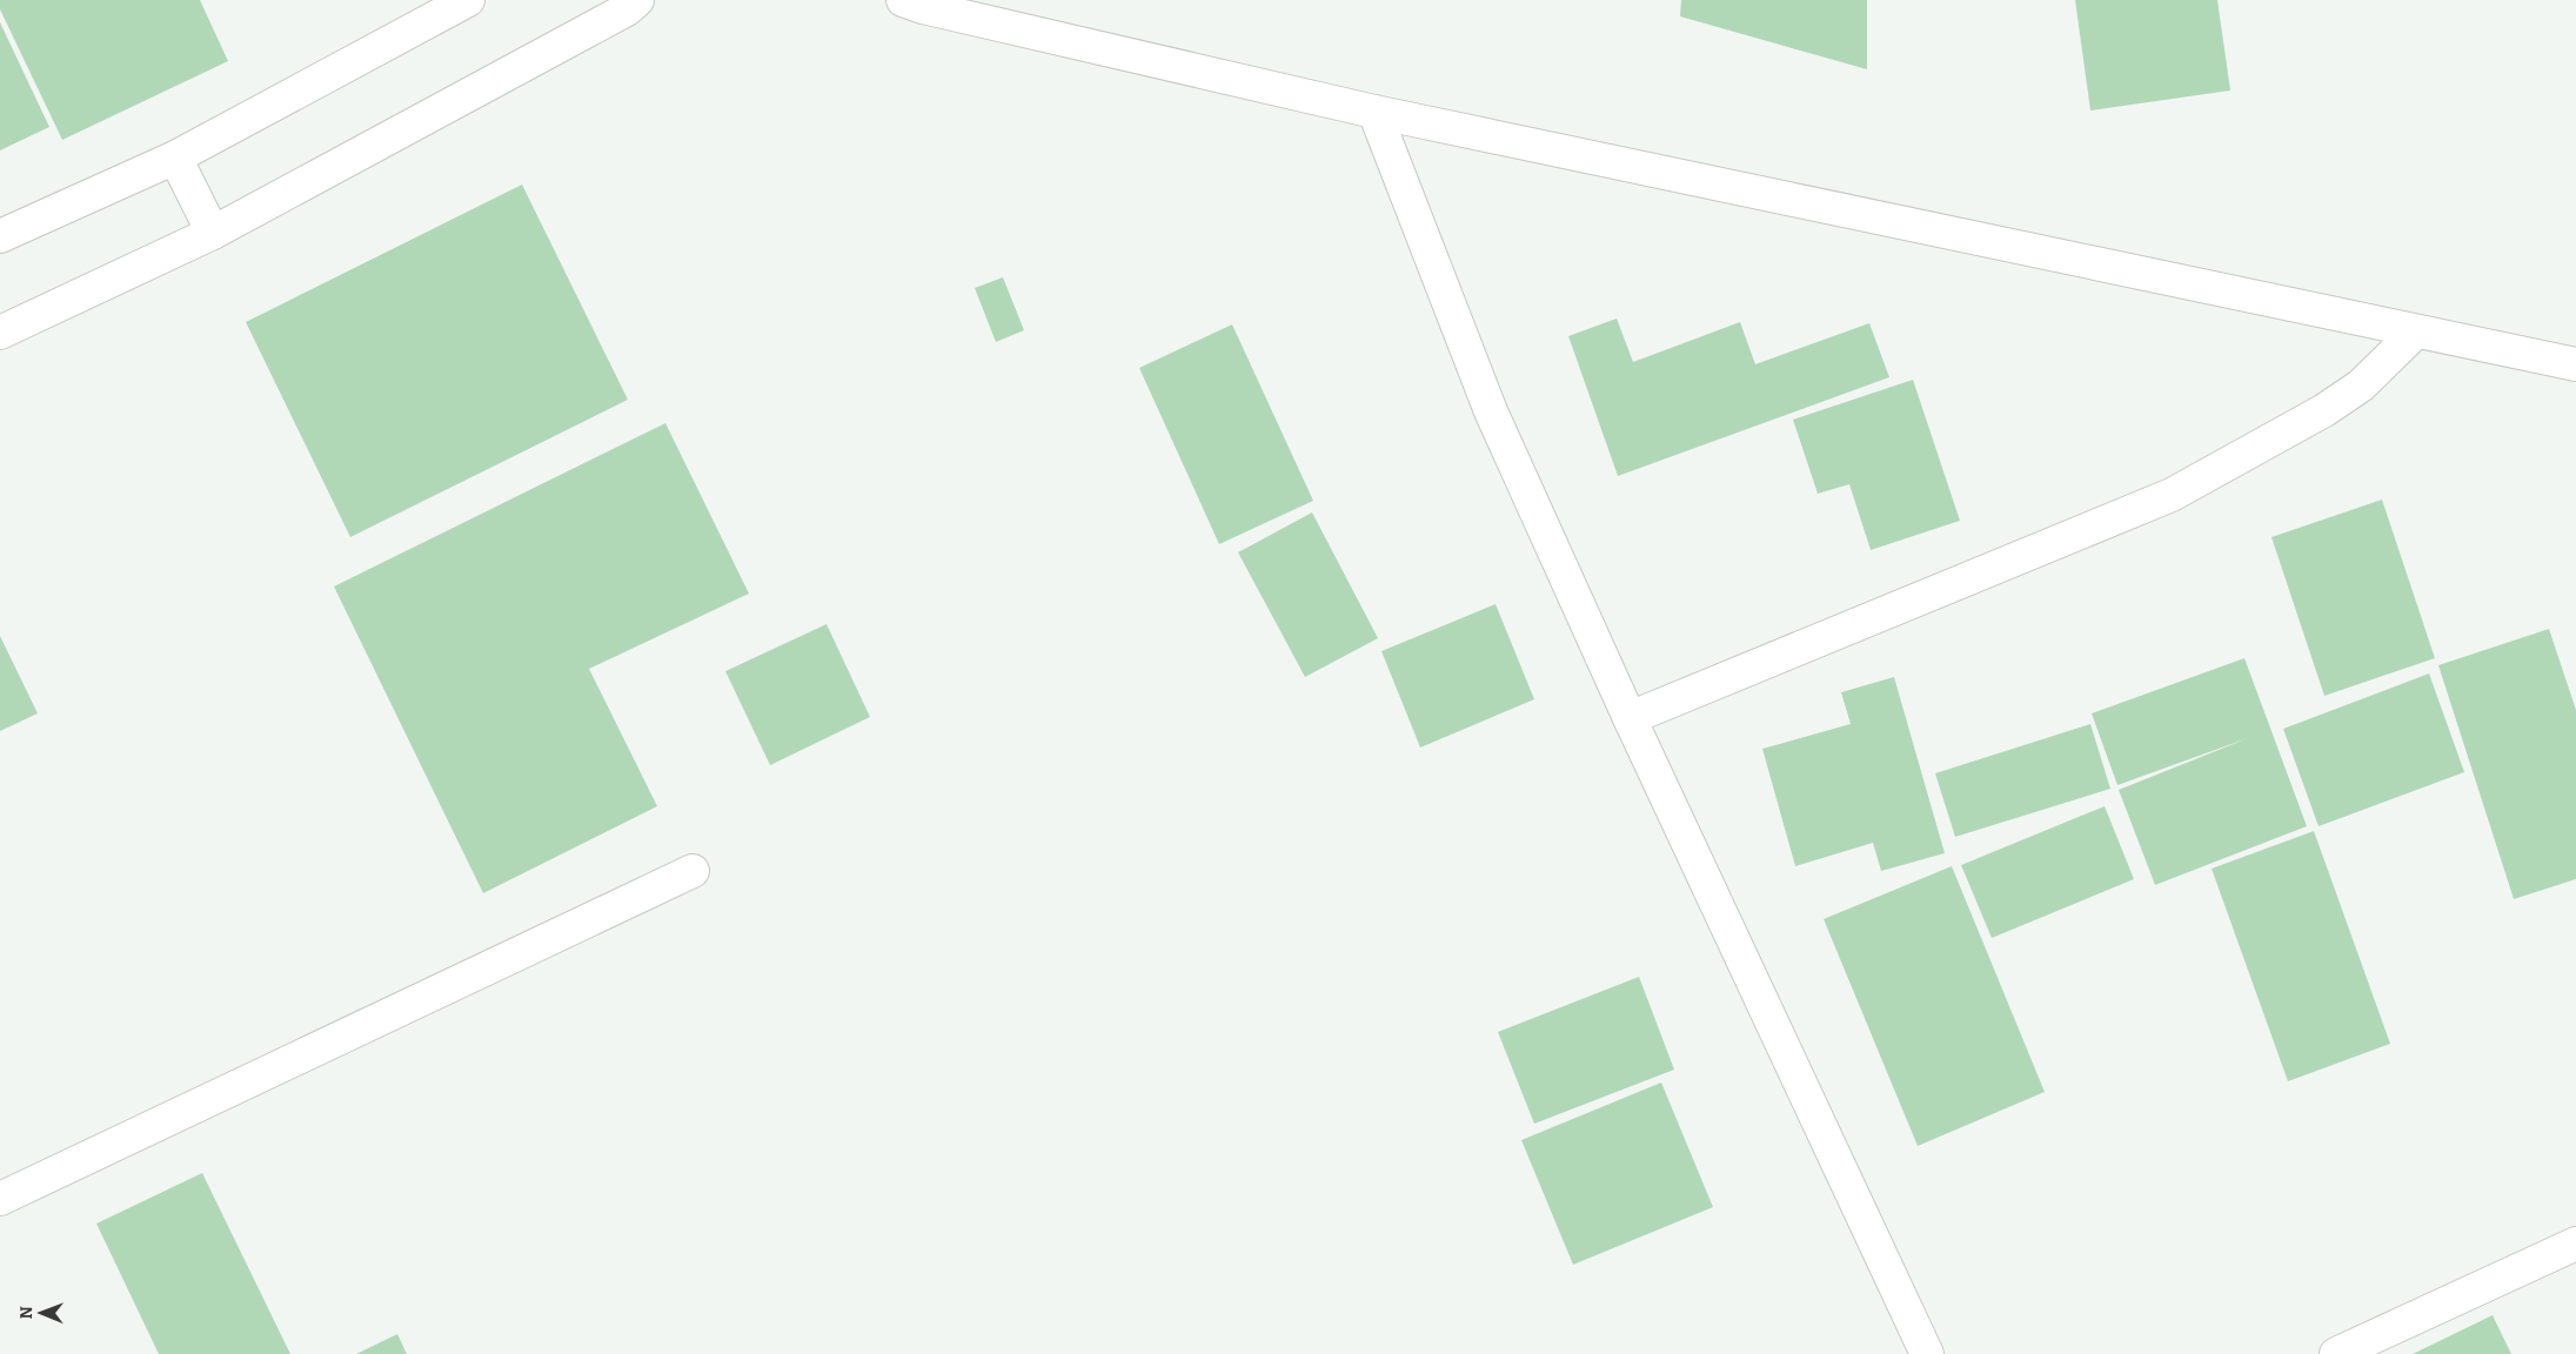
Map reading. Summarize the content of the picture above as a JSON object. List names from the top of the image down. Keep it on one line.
{"north":"left"}
